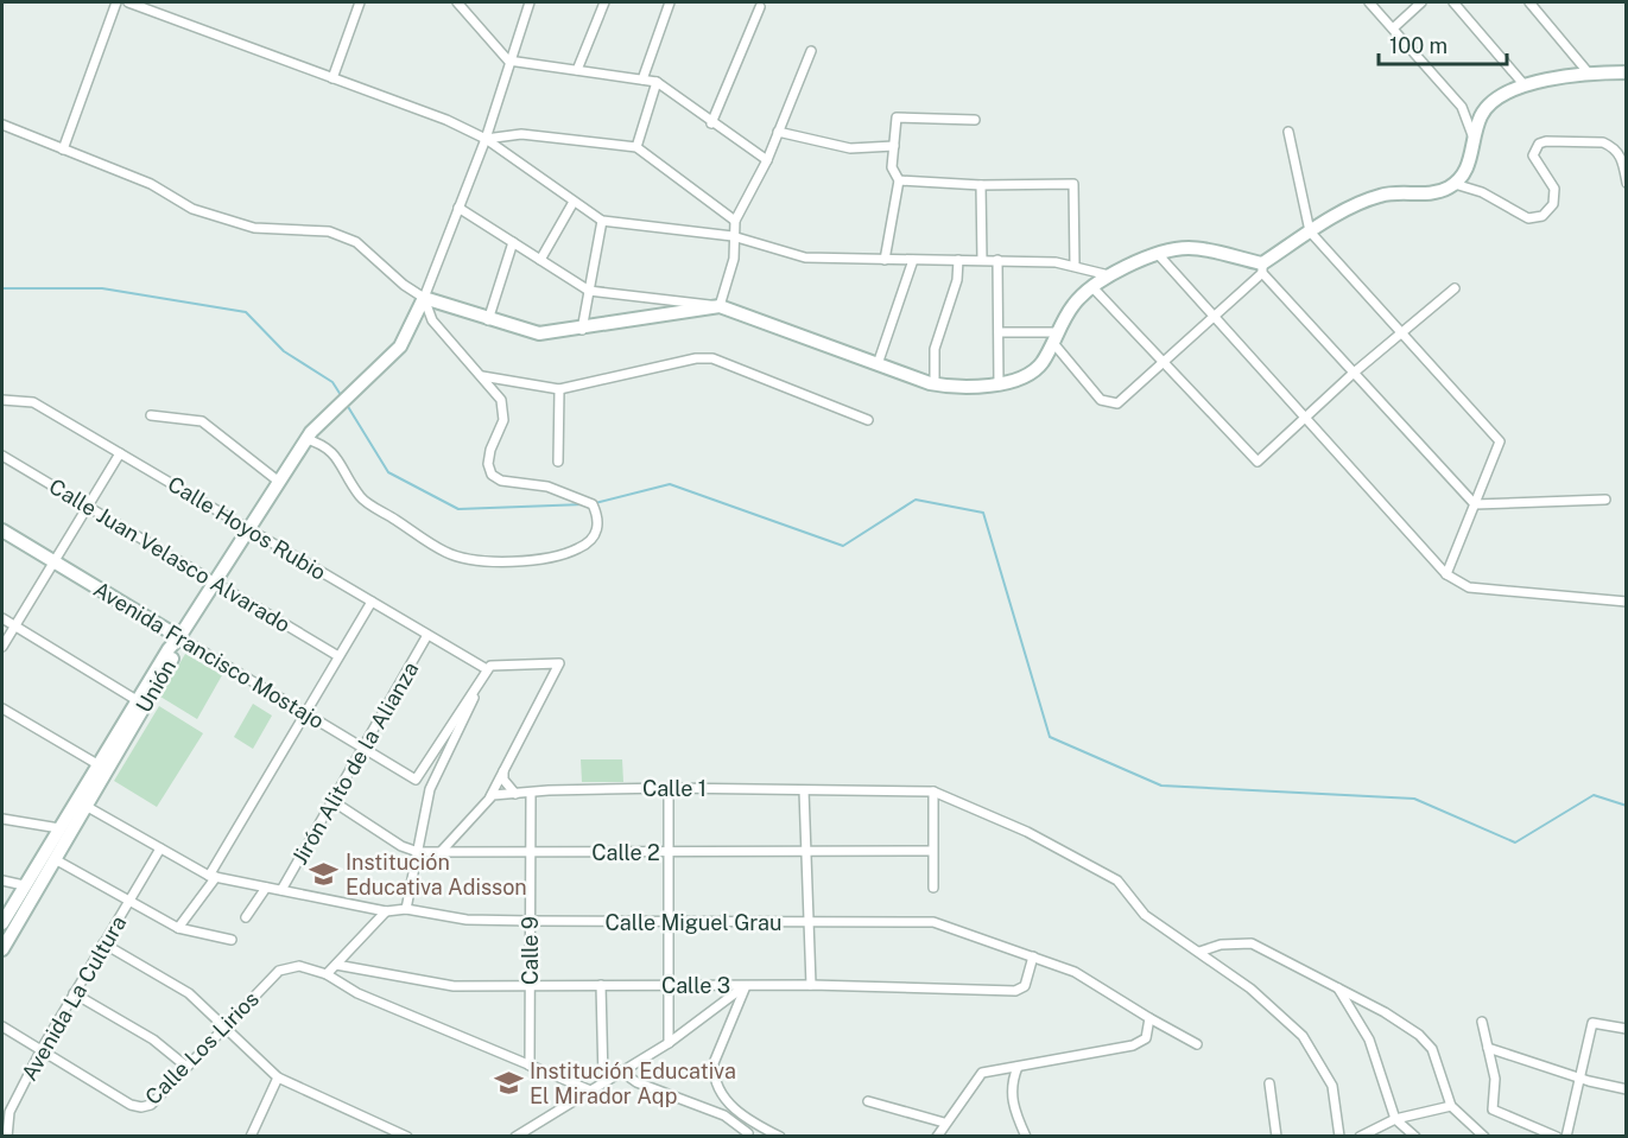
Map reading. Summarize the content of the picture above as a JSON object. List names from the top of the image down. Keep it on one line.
{"streets":{"street":["Calle Hoyos Rubio","Calle Juan Velasco Alvarado","Avenida Francisco Mostajo","Unión","Jirón Alito de la Alianza","Calle 1","Calle 2","Calle Miguel Grau","Calle 9","Calle 3","Avenida La Cultura","Calle Los Lirios"]},"crossings":[["Calle Hoyos Rubio","Avenida Francisco Mostajo"],["Calle Hoyos Rubio","Jirón Alito de la Alianza"],["Avenida Francisco Mostajo","Unión"],["Avenida Francisco Mostajo","Jirón Alito de la Alianza"],["Unión","Calle Miguel Grau"],["Jirón Alito de la Alianza","Calle 2"],["Jirón Alito de la Alianza","Calle Miguel Grau"],["Calle 1","Calle 9"],["Calle 2","Calle 9"],["Calle Miguel Grau","Calle 9"],["Calle Miguel Grau","Calle 3"],["Calle Miguel Grau","Avenida La Cultura"],["Calle 9","Calle 3"],["Calle 9","Calle Los Lirios"],["Avenida La Cultura","Calle Los Lirios"]],"places":{"school or university":["Institución Educativa Adisson","Institución Educativa El Mirador Aqp"]},"scale_bar":"100 m"}
